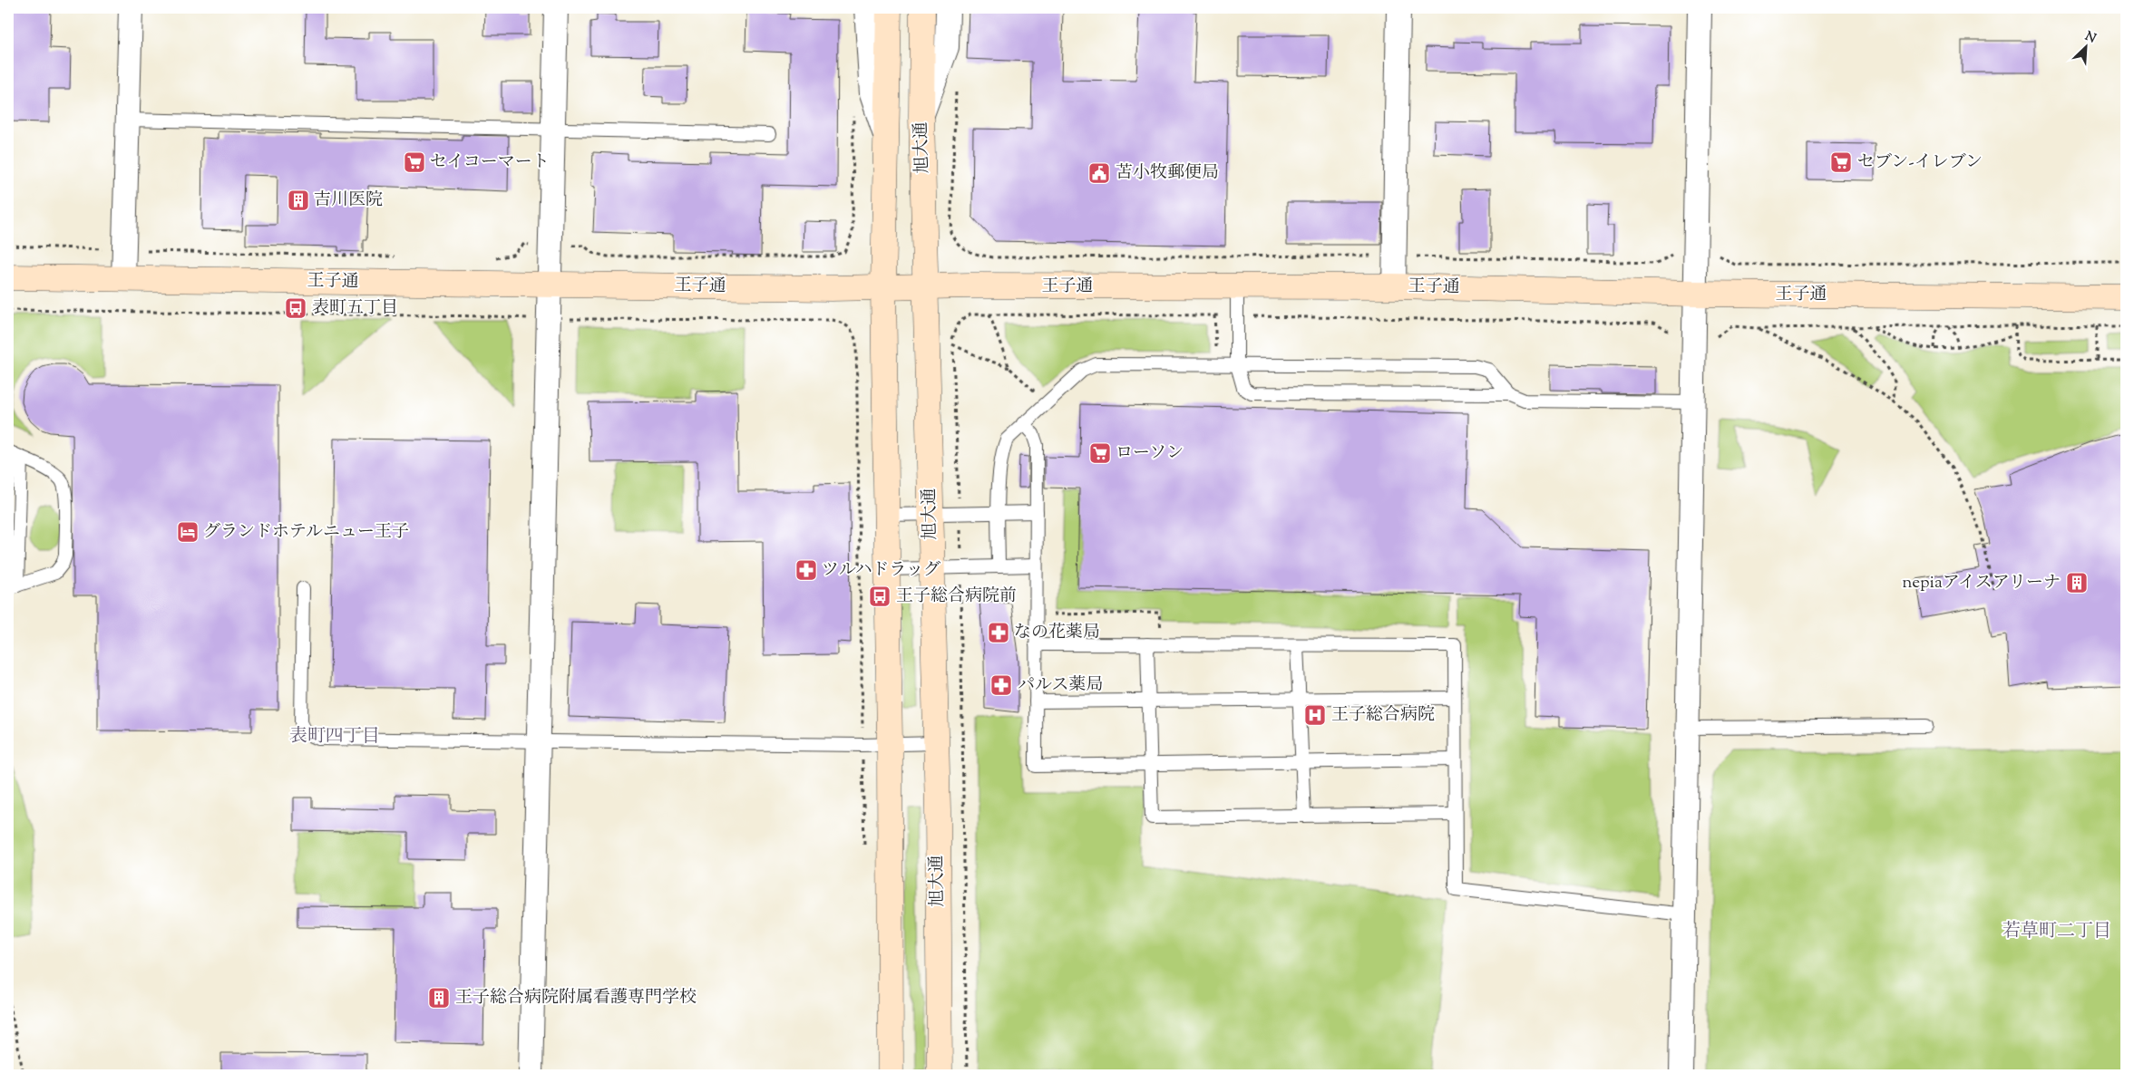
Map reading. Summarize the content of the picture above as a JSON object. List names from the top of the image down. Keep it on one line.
{"streets":{"street":["旭大通","王子通"]},"crossings":[["旭大通","王子通"]],"districts":["表町四丁目","若草町二丁目"],"places":{"supermarket":["セイコーマート","セブン-イレブン","ローソン"],"public building":["苫小牧郵便局"],"building":["吉川医院","nepiaアイスアリーナ","王子総合病院附属看護専門学校"],"bus stop":["表町五丁目","王子総合病院前"],"hotel":["グランドホテルニュー王子"],"pharmacy":["ツルハドラッグ","なの花薬局","パルス薬局"],"hospital":["王子総合病院"]},"north":"top right"}
